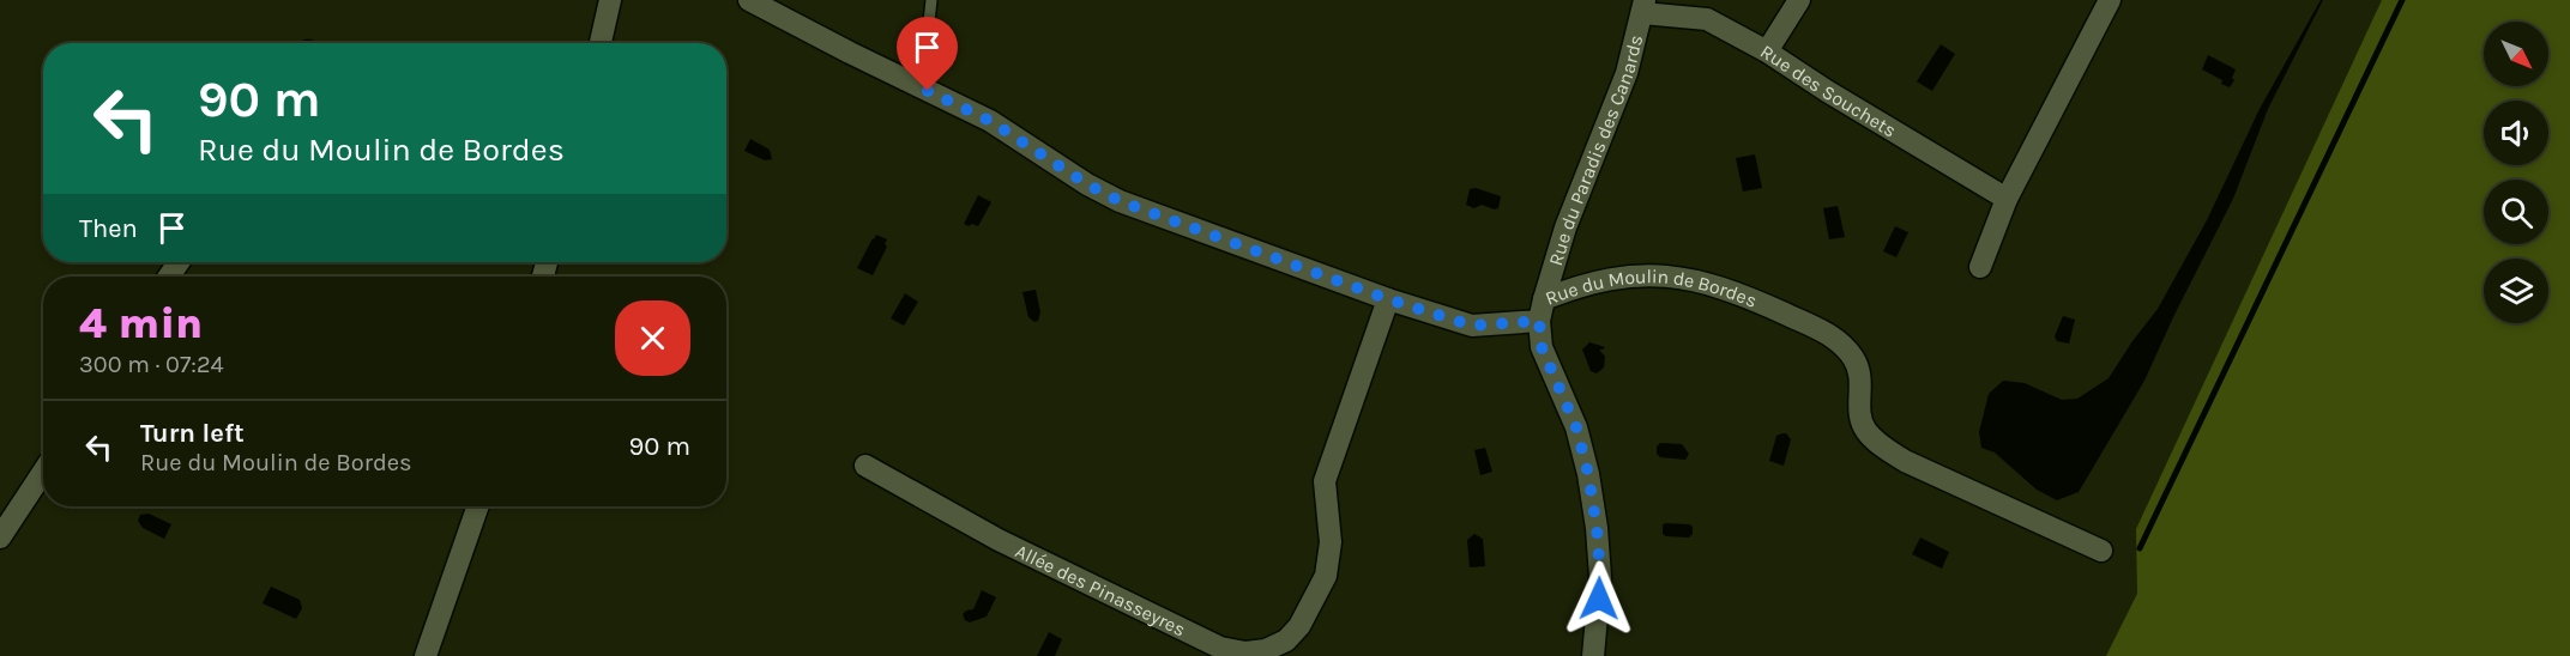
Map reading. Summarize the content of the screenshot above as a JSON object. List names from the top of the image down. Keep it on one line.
{"streets":{"street":["Rue des Souchets","Rue du Paradis des Canards","Rue du Moulin de Bordes","Allée des Pinasseyres"]},"crossings":[["Rue des Souchets","Rue du Paradis des Canards"],["Rue du Paradis des Canards","Rue du Moulin de Bordes"],["Rue du Moulin de Bordes","Allée des Pinasseyres"]],"north":"bottom right","page":{"turn":["90 m","Rue du Moulin de Bordes"],"then":"Then","heading":["4 min","300 m · 07:24"],"list":[{"name":"Turn left","note":"Rue du Moulin de Bordes","value":"90 m"}]}}
